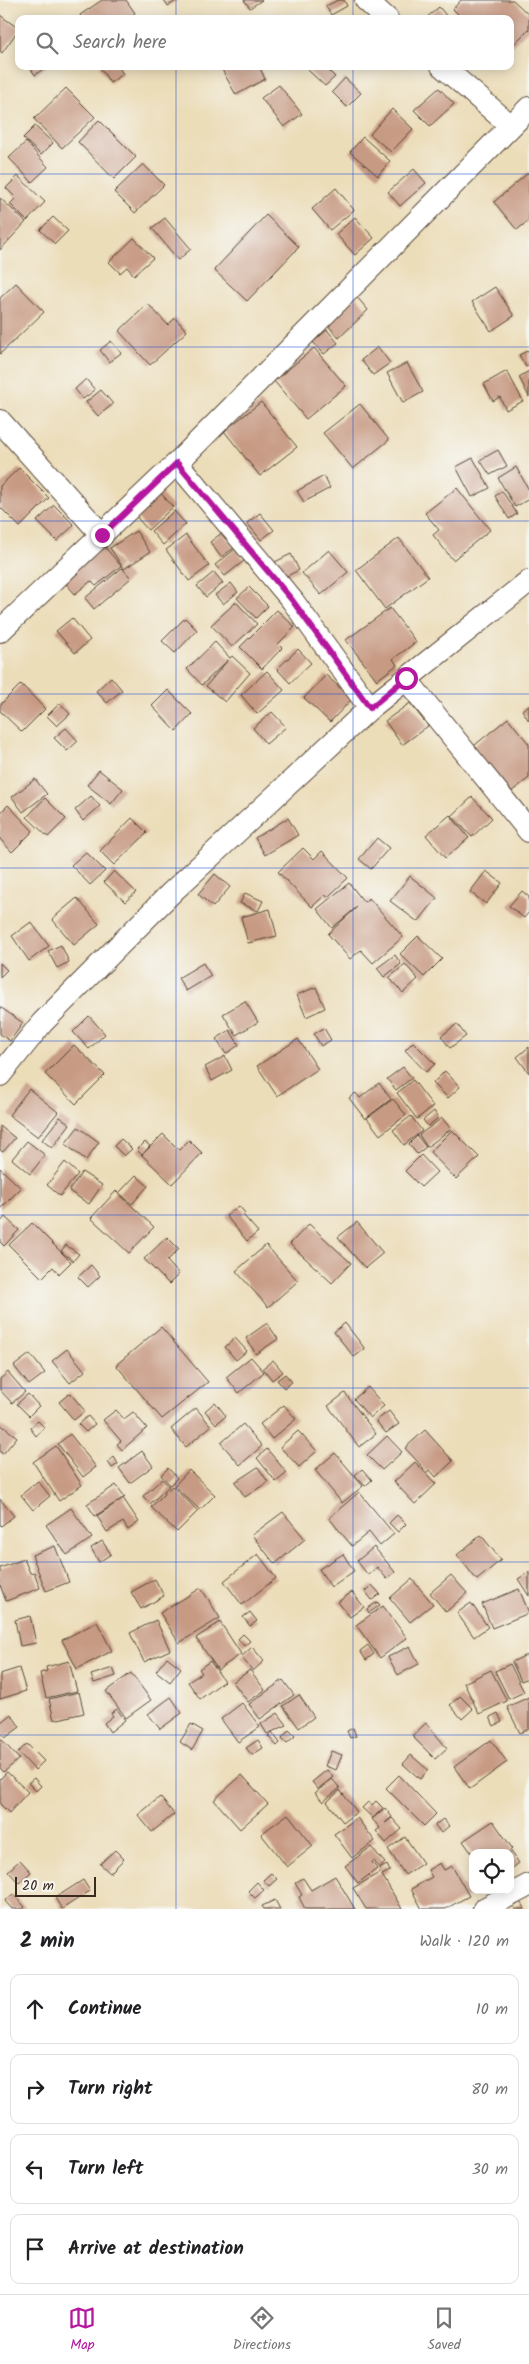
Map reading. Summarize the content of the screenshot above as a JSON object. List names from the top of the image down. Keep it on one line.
{"scale_bar":"20 m","page":{"search":"Search here","scale":"20 m","heading":["2 min","Walk · 120 m"],"list":[["Continue","10 m"],["Turn right","80 m"],["Turn left","30 m"],"Arrive at destination"],"nav":["Map","Directions","Saved"]}}
